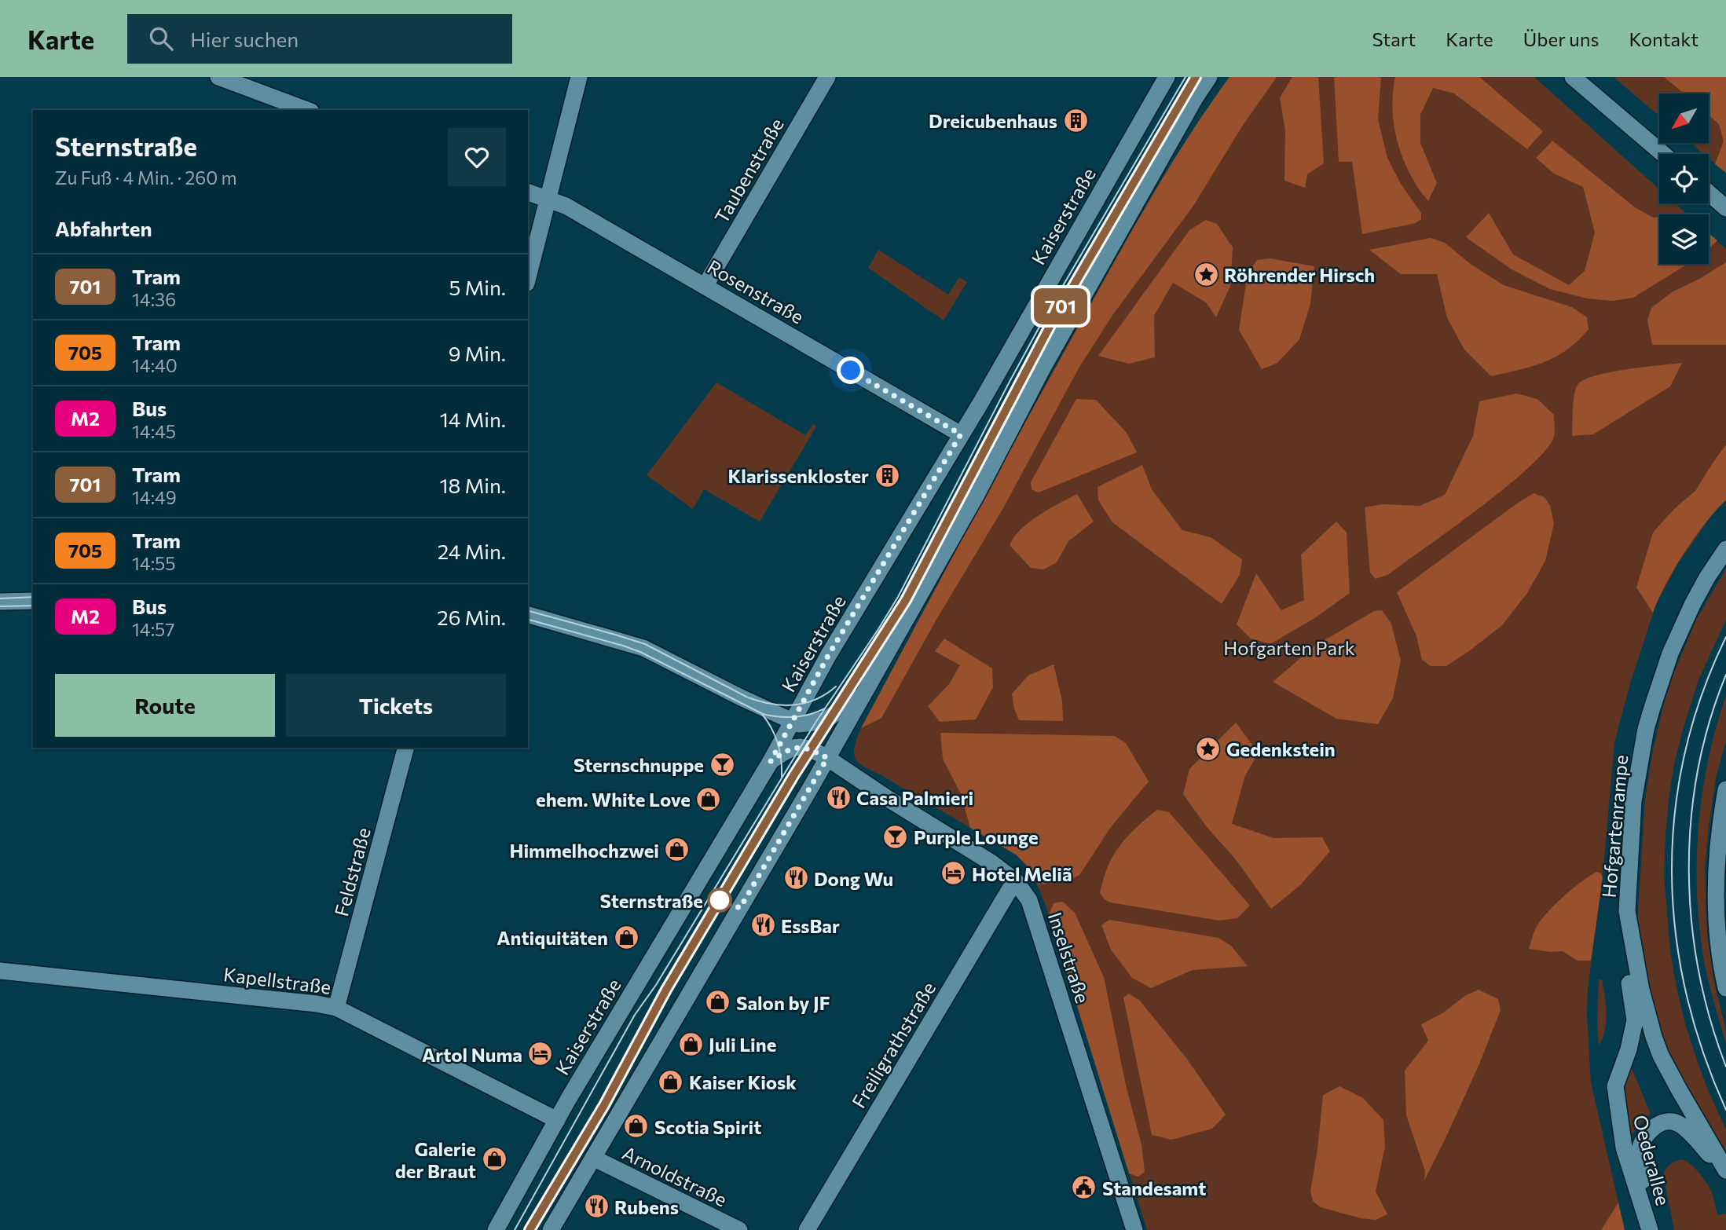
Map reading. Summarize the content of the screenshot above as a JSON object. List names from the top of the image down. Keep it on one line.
{"streets":{"main road":["Taubenstraße","Kaiserstraße","Rosenstraße","Hofgartenrampe","Feldstraße","Inselstraße","Kapellstraße","Freiligrathstraße","Oederallee","Arnoldstraße"]},"crossings":[["Taubenstraße","Rosenstraße"],["Kaiserstraße","Rosenstraße"],["Kaiserstraße","Inselstraße"],["Kaiserstraße","Kapellstraße"],["Hofgartenrampe","Oederallee"],["Feldstraße","Kapellstraße"],["Inselstraße","Freiligrathstraße"]],"parks":["Hofgarten Park"],"places":{"building":["Dreicubenhaus","Klarissenkloster"],"place":["Röhrender Hirsch","Gedenkstein"],"bar":["Sternschnuppe","Purple Lounge"],"restaurant":["Casa Palmieri","Dong Wu","EssBar","Rubens"],"shop":["ehem. White Love","Himmelhochzwei","Antiquitäten","Salon by JF","Juli Line","Kaiser Kiosk","Scotia Spirit","Galerie der Braut"],"hotel":["Hotel Meliã","Artol Numa"],"other":["Sternstraße"],"public building":["Standesamt"]},"lines":["tram line 701"],"north":"bottom left","page":{"header":"Karte","search":"Hier suchen","nav":["Start","Karte","Über uns","Kontakt"],"on_map":"701","heading":[["Sternstraße","Zu Fuß · 4 Min. · 260 m"],"Abfahrten"],"list":[{"mark":"701","name":"Tram","note":"14:36","value":"5 Min."},{"mark":"705","name":"Tram","note":"14:40","value":"9 Min."},{"mark":"M2","name":"Bus","note":"14:45","value":"14 Min."},{"mark":"701","name":"Tram","note":"14:49","value":"18 Min."},{"mark":"705","name":"Tram","note":"14:55","value":"24 Min."},{"mark":"M2","name":"Bus","note":"14:57","value":"26 Min."}],"buttons":["Route","Tickets"]}}
